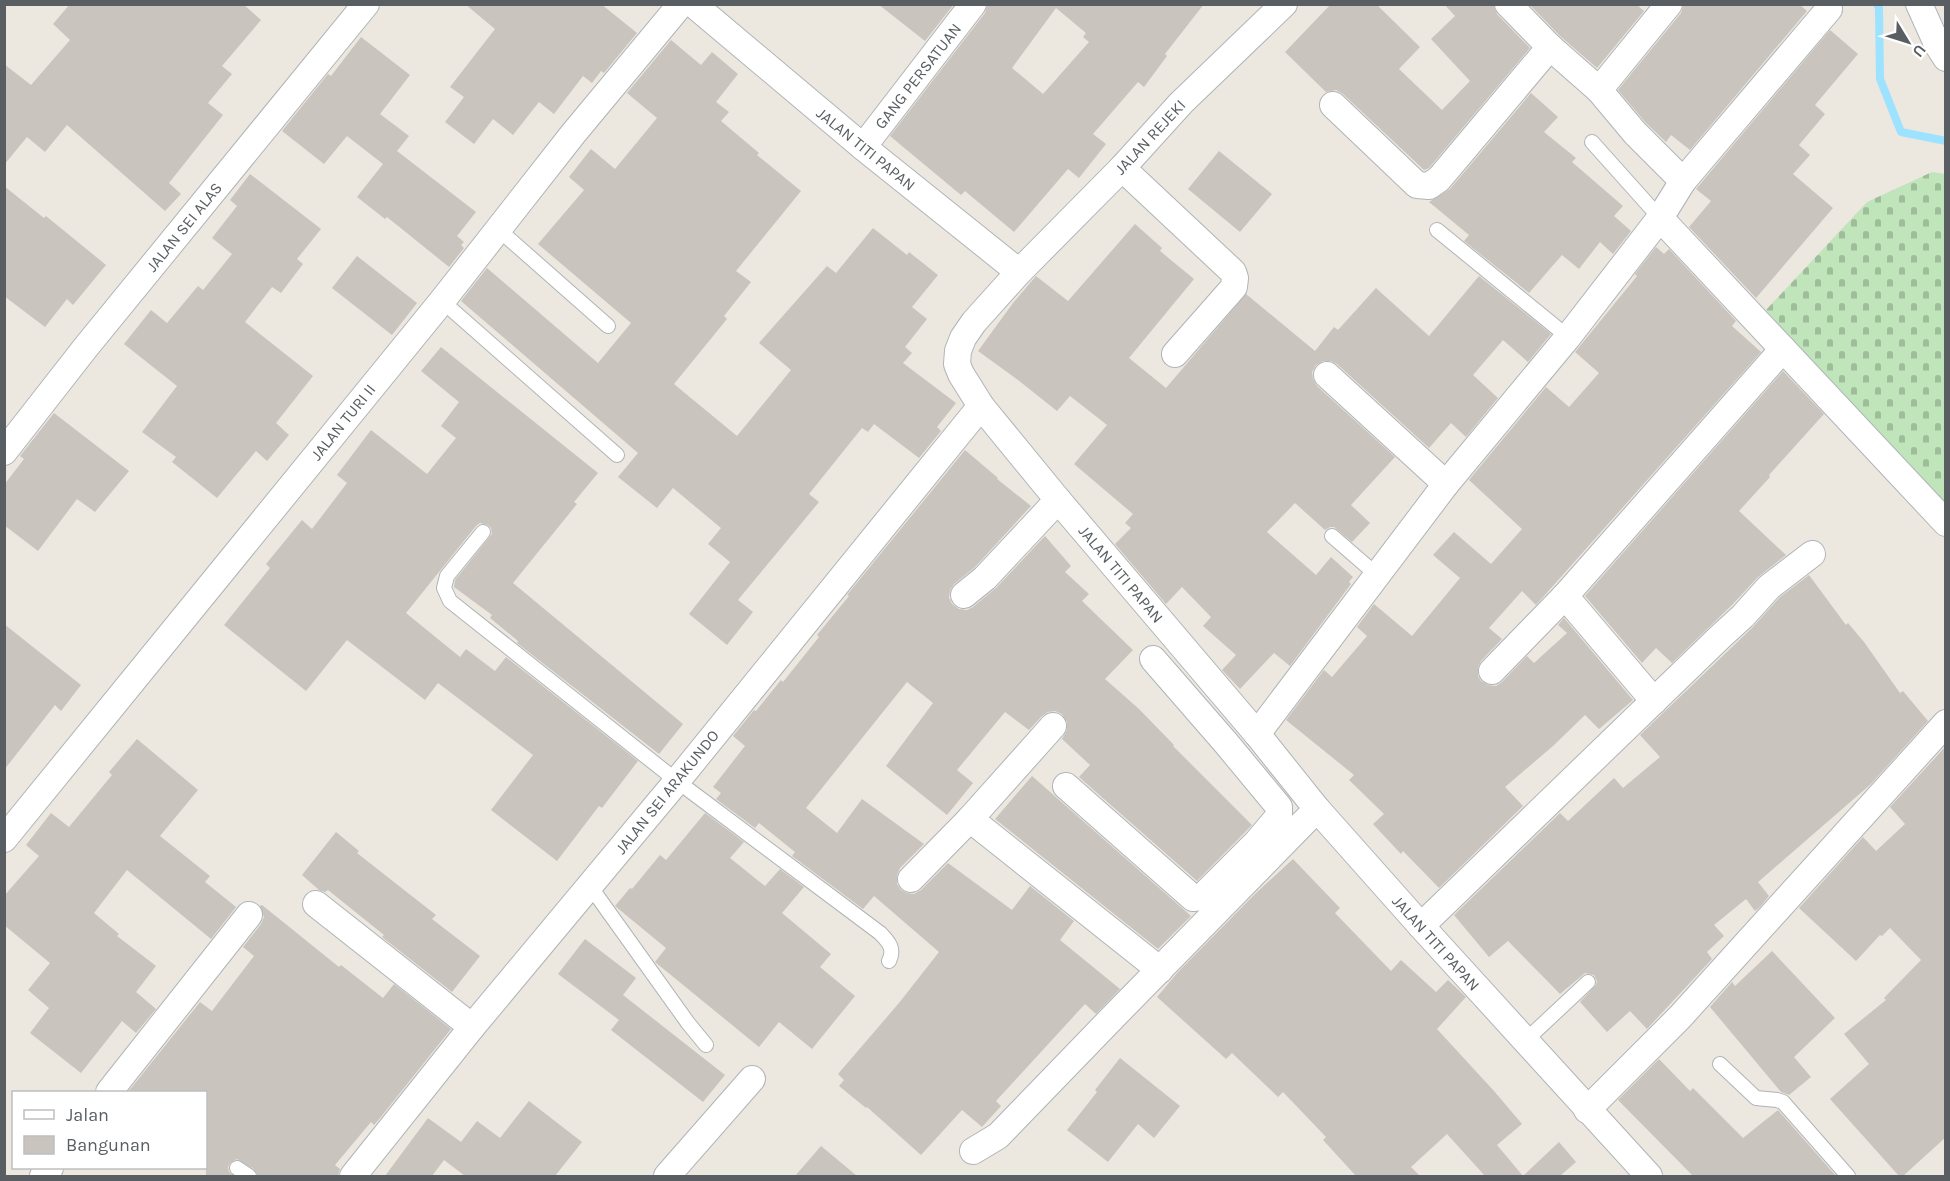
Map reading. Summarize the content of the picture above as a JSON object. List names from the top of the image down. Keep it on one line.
{"streets":{"street":["GANG PERSATUAN","JALAN REJEKI","JALAN TITI PAPAN","JALAN SEI ALAS","JALAN TURI II","JALAN SEI ARAKUNDO"]},"crossings":[["GANG PERSATUAN","JALAN TITI PAPAN"],["JALAN REJEKI","JALAN TITI PAPAN"],["JALAN TITI PAPAN","JALAN SEI ARAKUNDO"]],"legend":["Jalan","Bangunan"],"north":"bottom right"}
